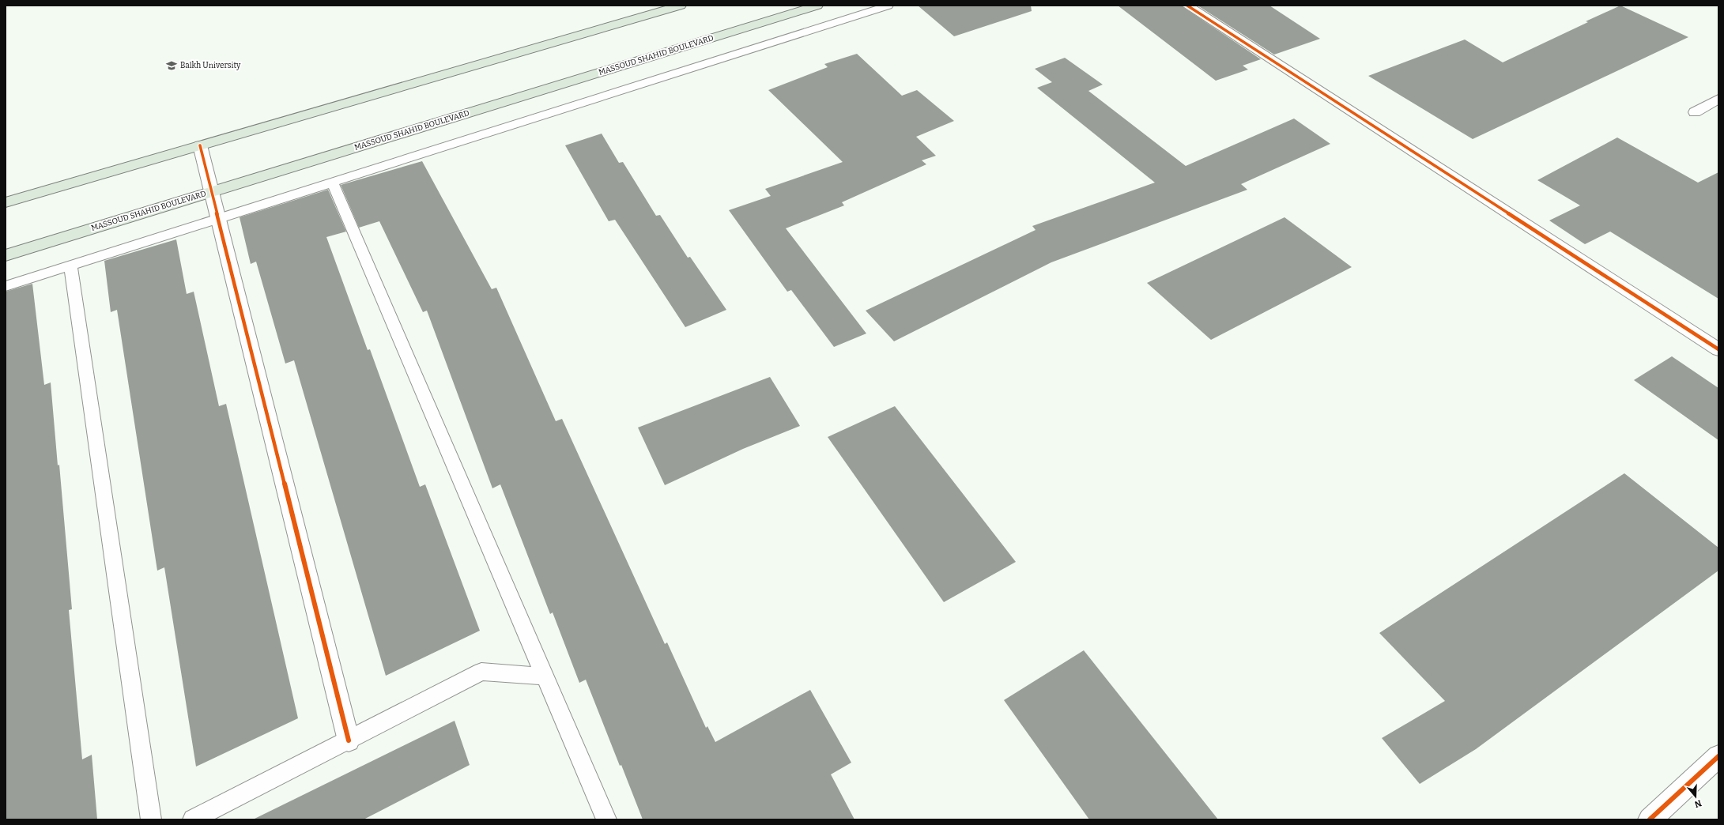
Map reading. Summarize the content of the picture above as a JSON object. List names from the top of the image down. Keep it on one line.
{"streets":{"main road":["MASSOUD SHAHID BOULEVARD"]},"places":{"school or university":["Balkh University"]},"north":"bottom"}
